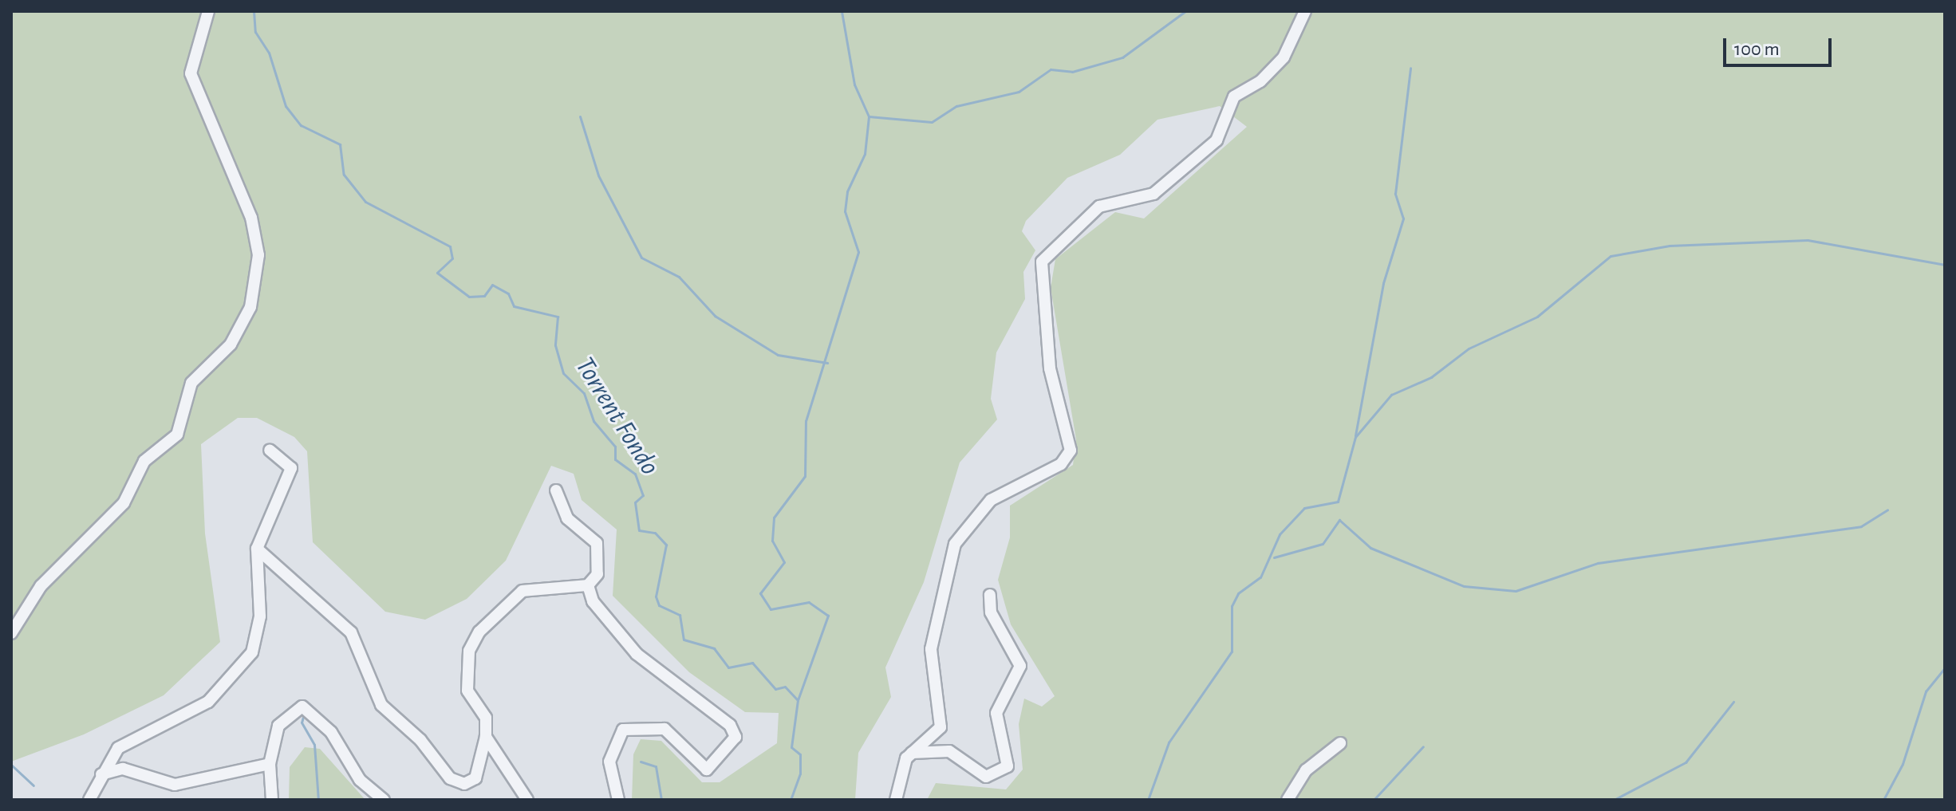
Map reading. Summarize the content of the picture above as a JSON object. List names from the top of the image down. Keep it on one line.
{"water":["Torrent Fondo"],"scale_bar":"100 m"}
